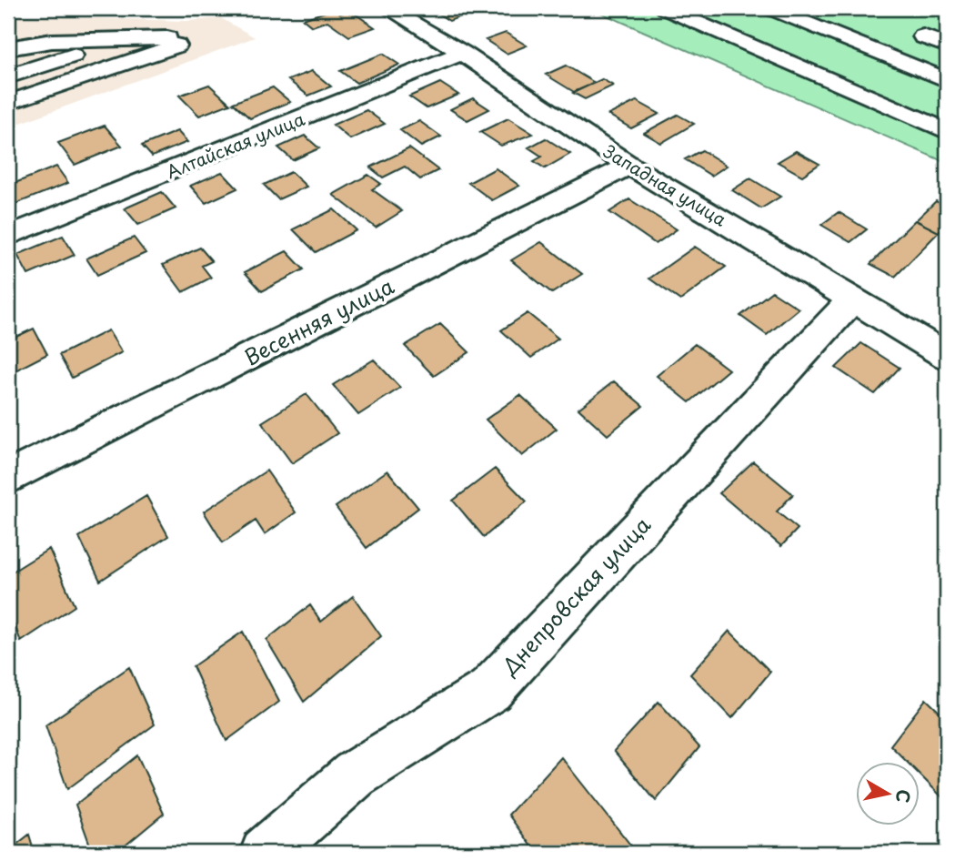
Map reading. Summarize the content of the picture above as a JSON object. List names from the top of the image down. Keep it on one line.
{"streets":{"street":["Алтайская улица","Западная улица","Весенняя улица","Днепровская улица"]},"crossings":[["Алтайская улица","Западная улица"],["Западная улица","Весенняя улица"],["Западная улица","Днепровская улица"]],"north":"right"}
